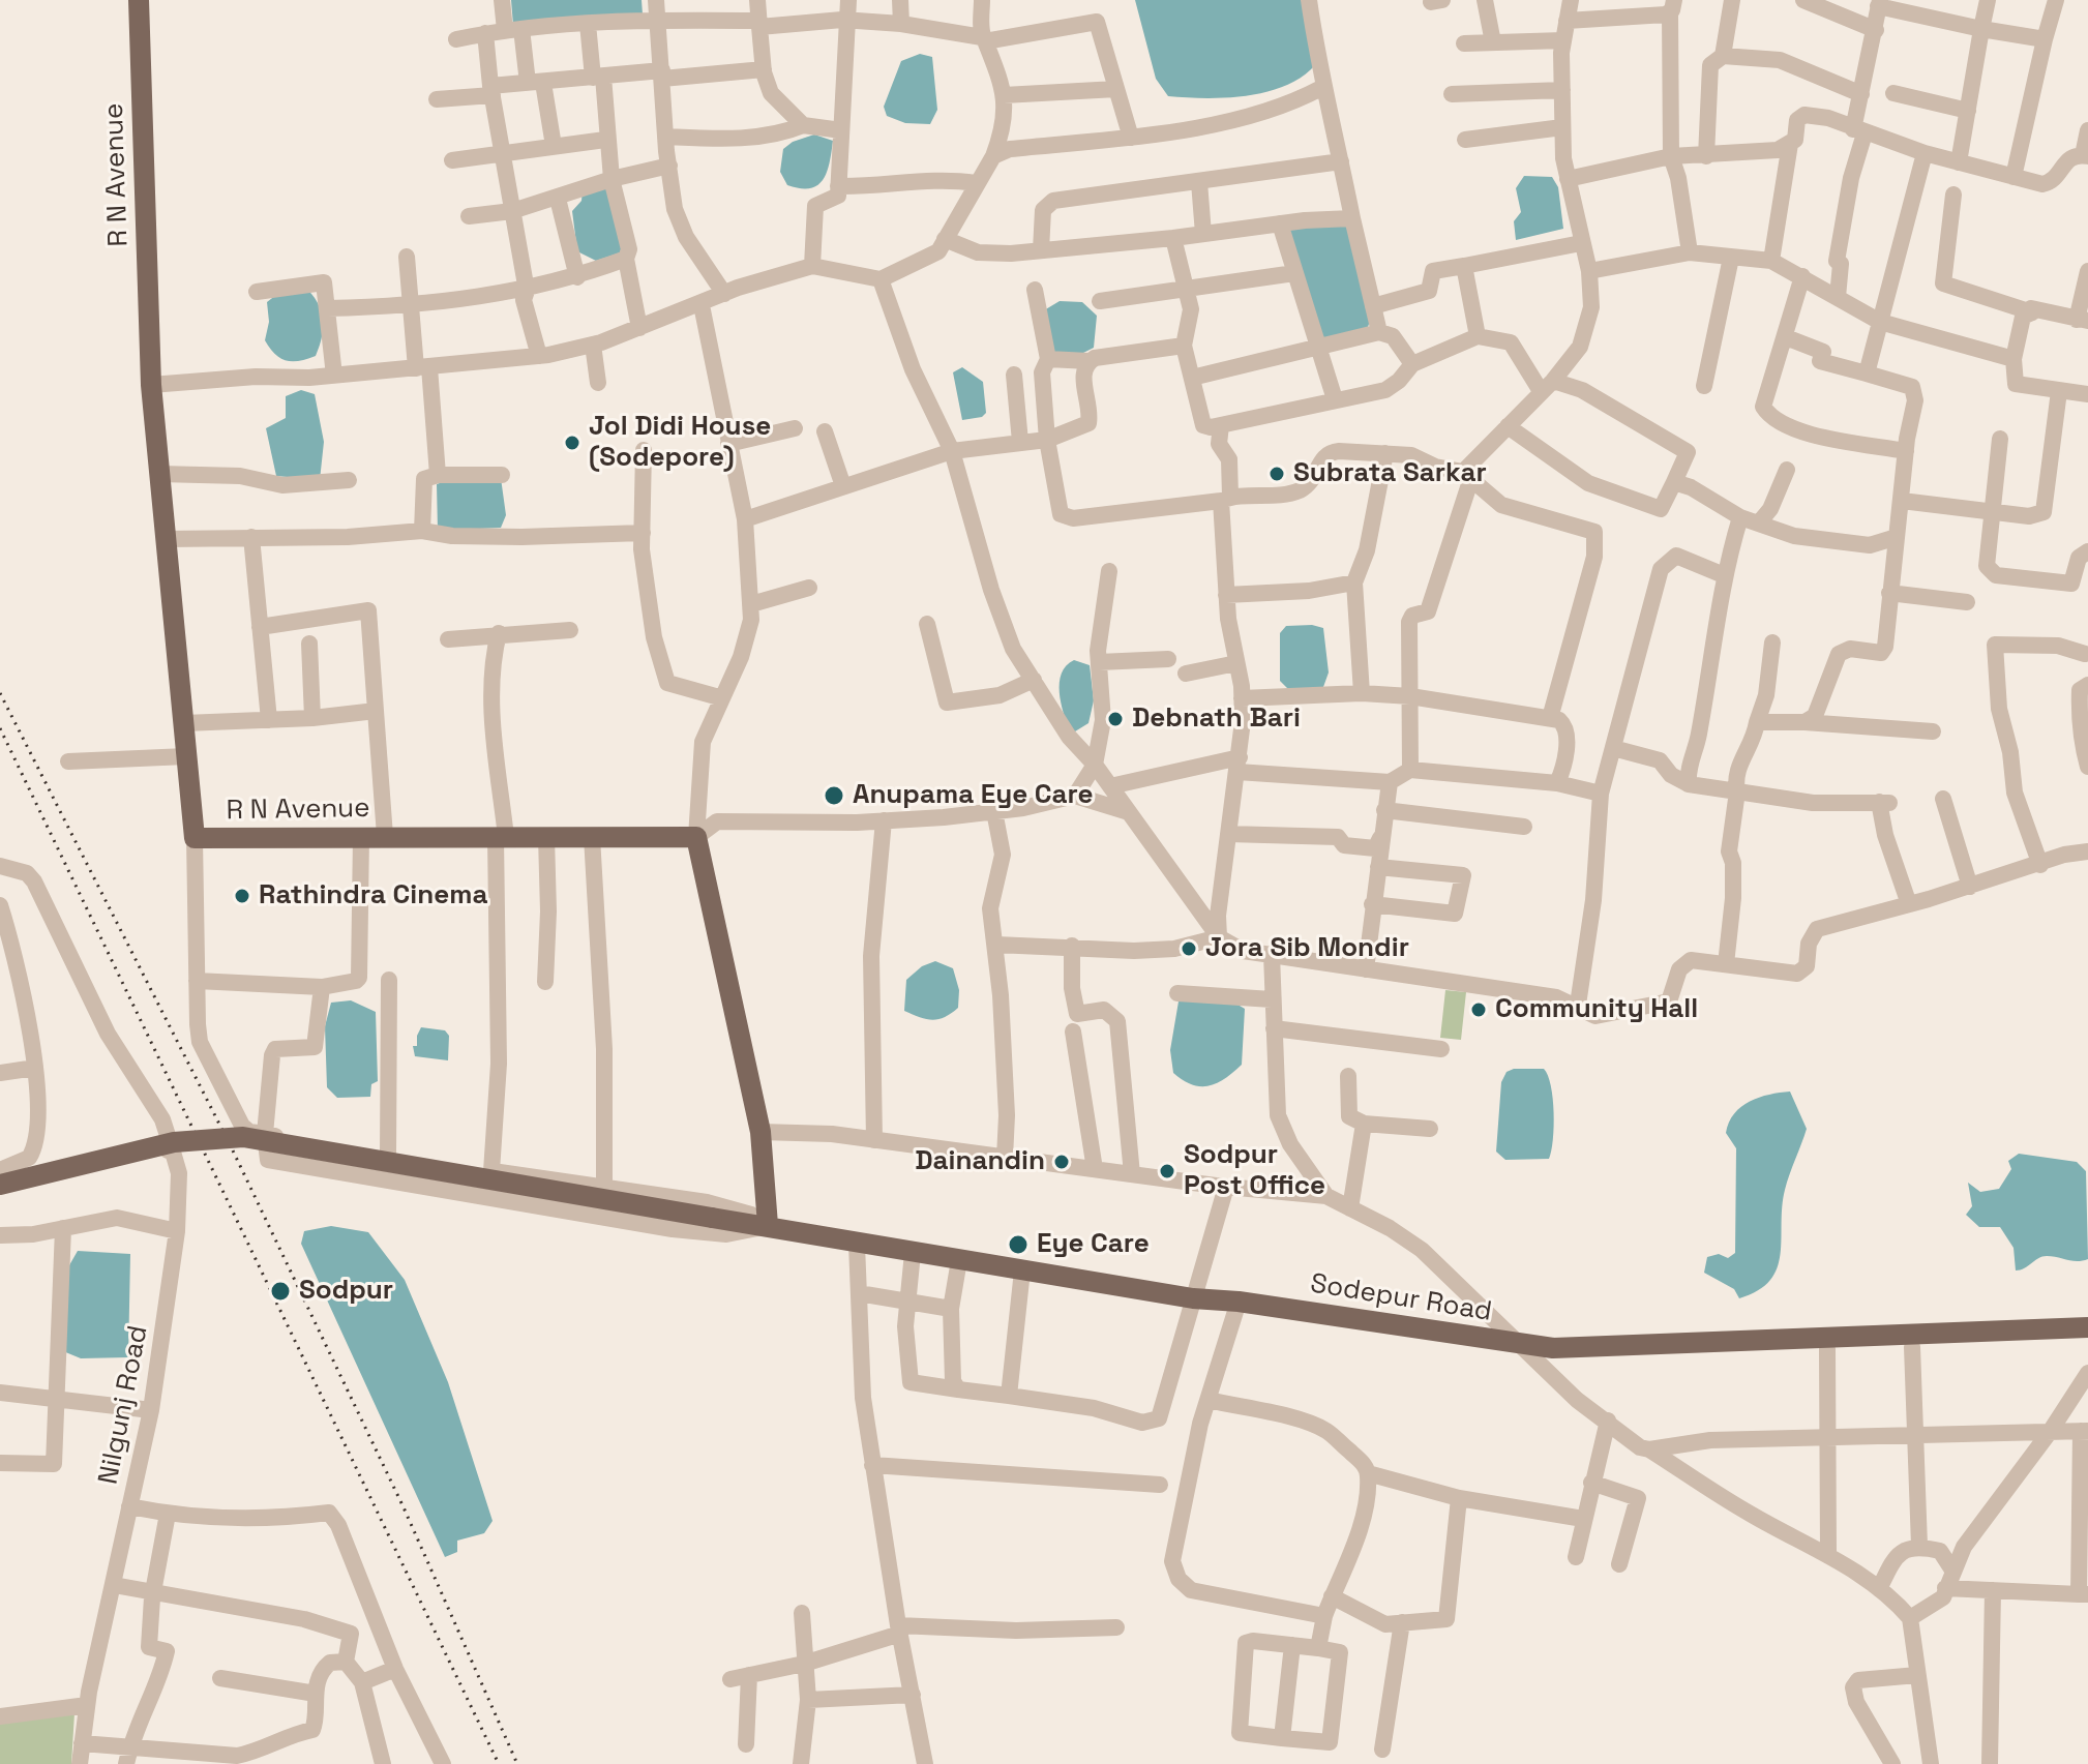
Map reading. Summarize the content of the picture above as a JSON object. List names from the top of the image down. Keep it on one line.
{"streets":{"main road":["R N Avenue","Sodepur Road"],"street":["Nilgunj Road"]},"places":["Jol Didi House (Sodepore)","Subrata Sarkar","Debnath Bari","Anupama Eye Care","Rathindra Cinema","Jora Sib Mondir","Community Hall","Dainandin","Sodpur Post Office","Eye Care","Sodpur"]}
